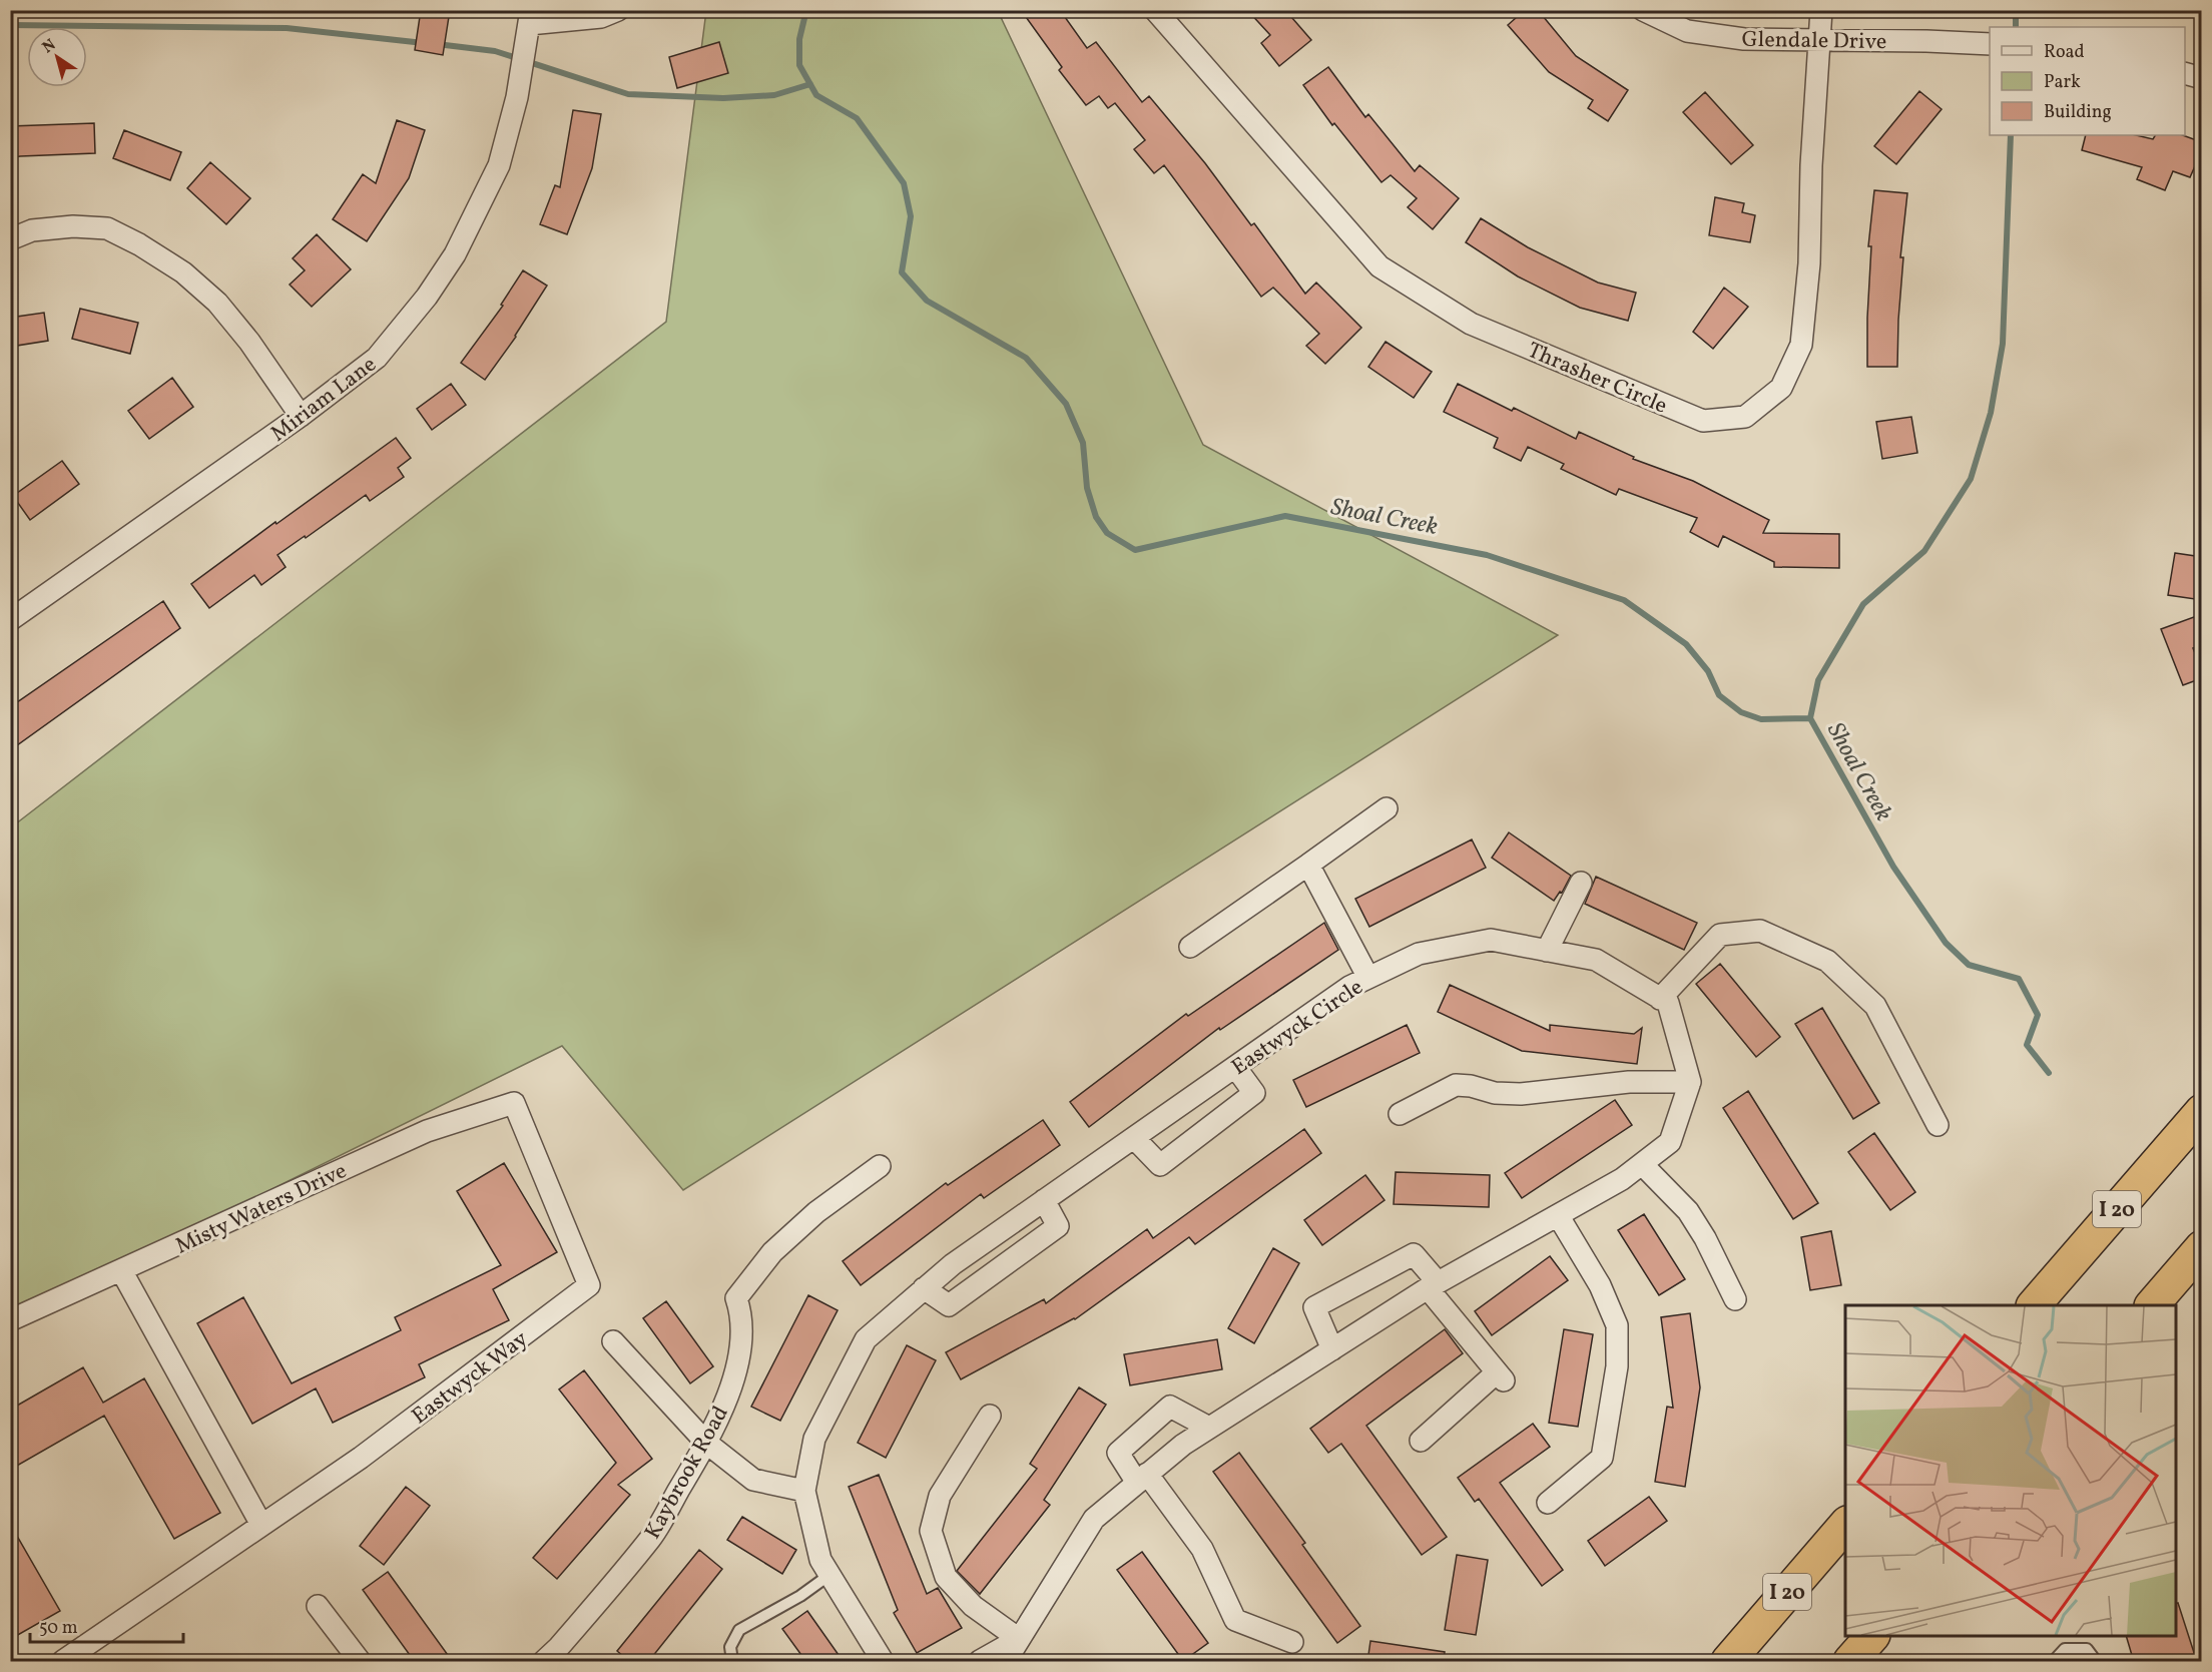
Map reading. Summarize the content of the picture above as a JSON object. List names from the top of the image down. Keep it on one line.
{"streets":{"highway":["I 20"],"street":["Glendale Drive","Thrasher Circle","Miriam Lane","Eastwyck Circle","Misty Waters Drive","Eastwyck Way","Kaybrook Road"]},"crossings":[["Glendale Drive","Thrasher Circle"],["Misty Waters Drive","Eastwyck Way"]],"water":["Shoal Creek"],"legend":["Road","Park","Building"],"scale_bar":"50 m","north":"top left"}
